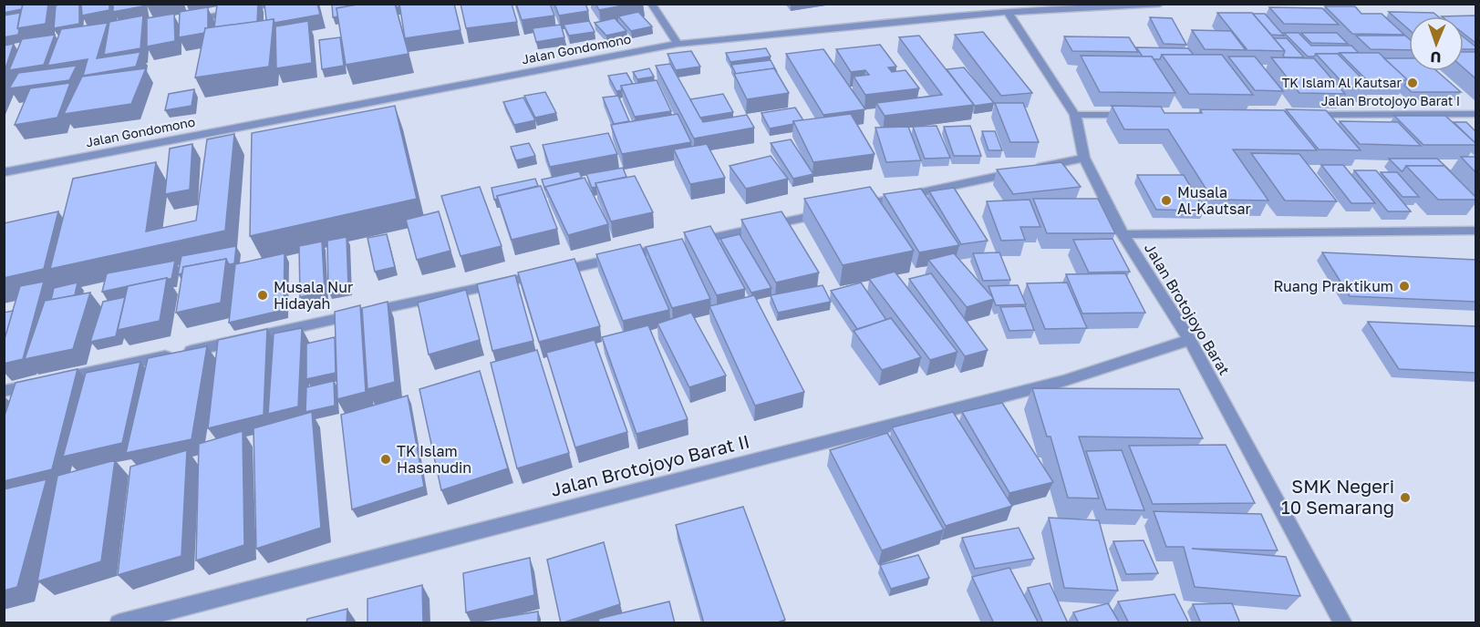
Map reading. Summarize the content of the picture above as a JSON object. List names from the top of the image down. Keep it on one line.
{"streets":{"street":["Jalan Gondomono","Jalan Brotojoyo Barat I","Jalan Brotojoyo Barat","Jalan Brotojoyo Barat II"]},"crossings":[["Jalan Gondomono","Jalan Brotojoyo Barat"],["Jalan Brotojoyo Barat","Jalan Brotojoyo Barat II"]],"places":["TK Islam Al Kautsar","Musala Al-Kautsar","Ruang Praktikum","Musala Nur Hidayah","TK Islam Hasanudin","SMK Negeri 10 Semarang"],"north":"bottom"}
